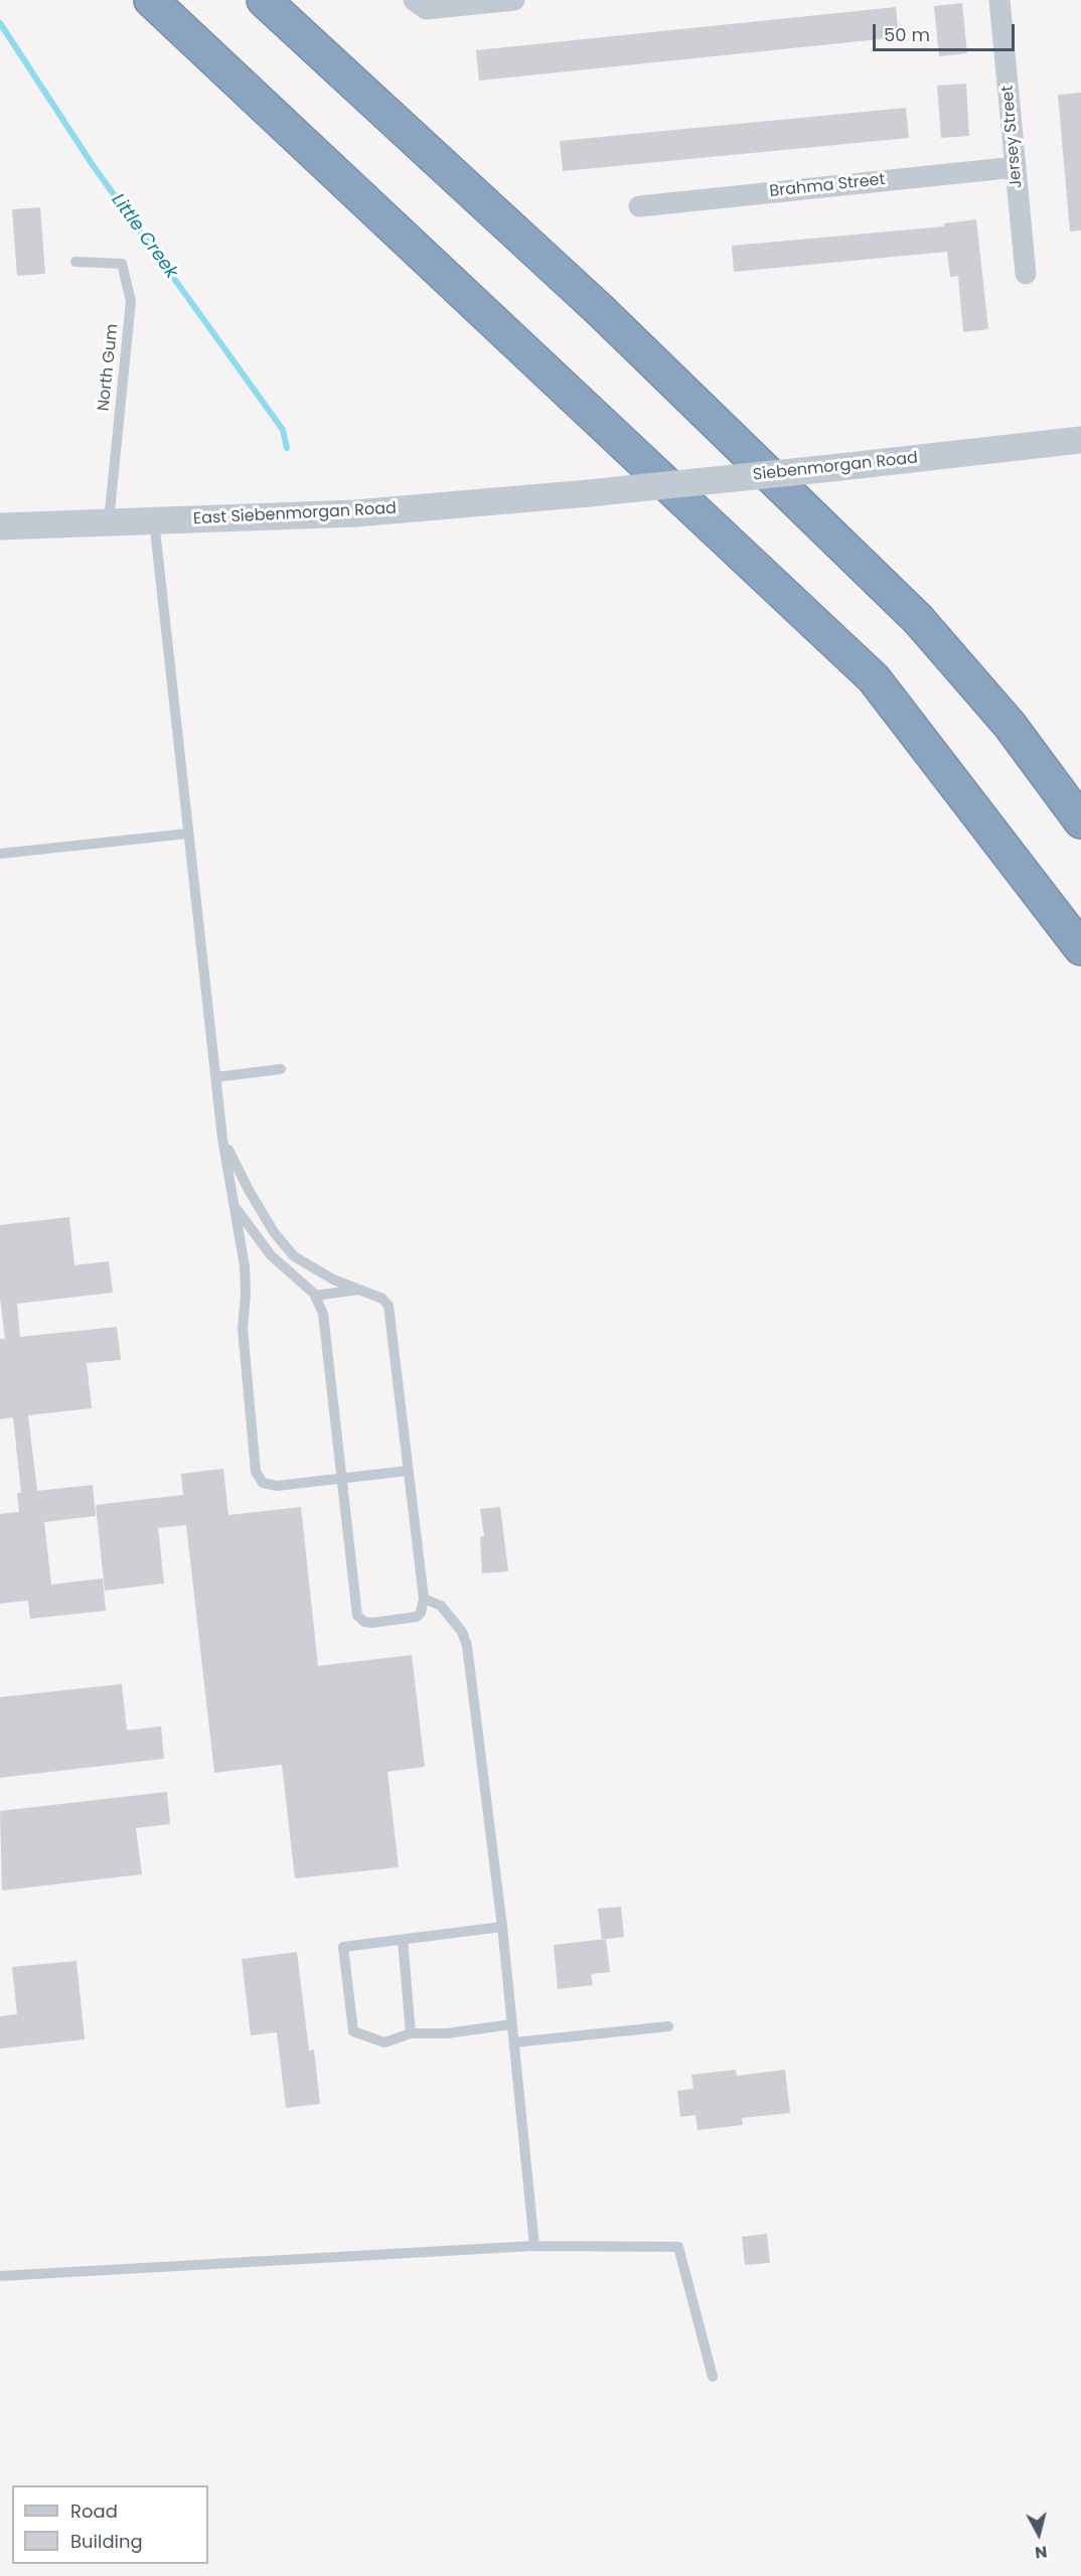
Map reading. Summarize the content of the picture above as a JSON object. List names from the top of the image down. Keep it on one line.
{"streets":{"street":["Jersey Street","Brahma Street","Siebenmorgan Road","East Siebenmorgan Road"],"lane":["North Gum"]},"crossings":[["Jersey Street","Brahma Street"],["North Gum","East Siebenmorgan Road"],["Siebenmorgan Road","East Siebenmorgan Road"]],"water":["Little Creek"],"legend":["Road","Building"],"scale_bar":"50 m","north":"bottom"}
